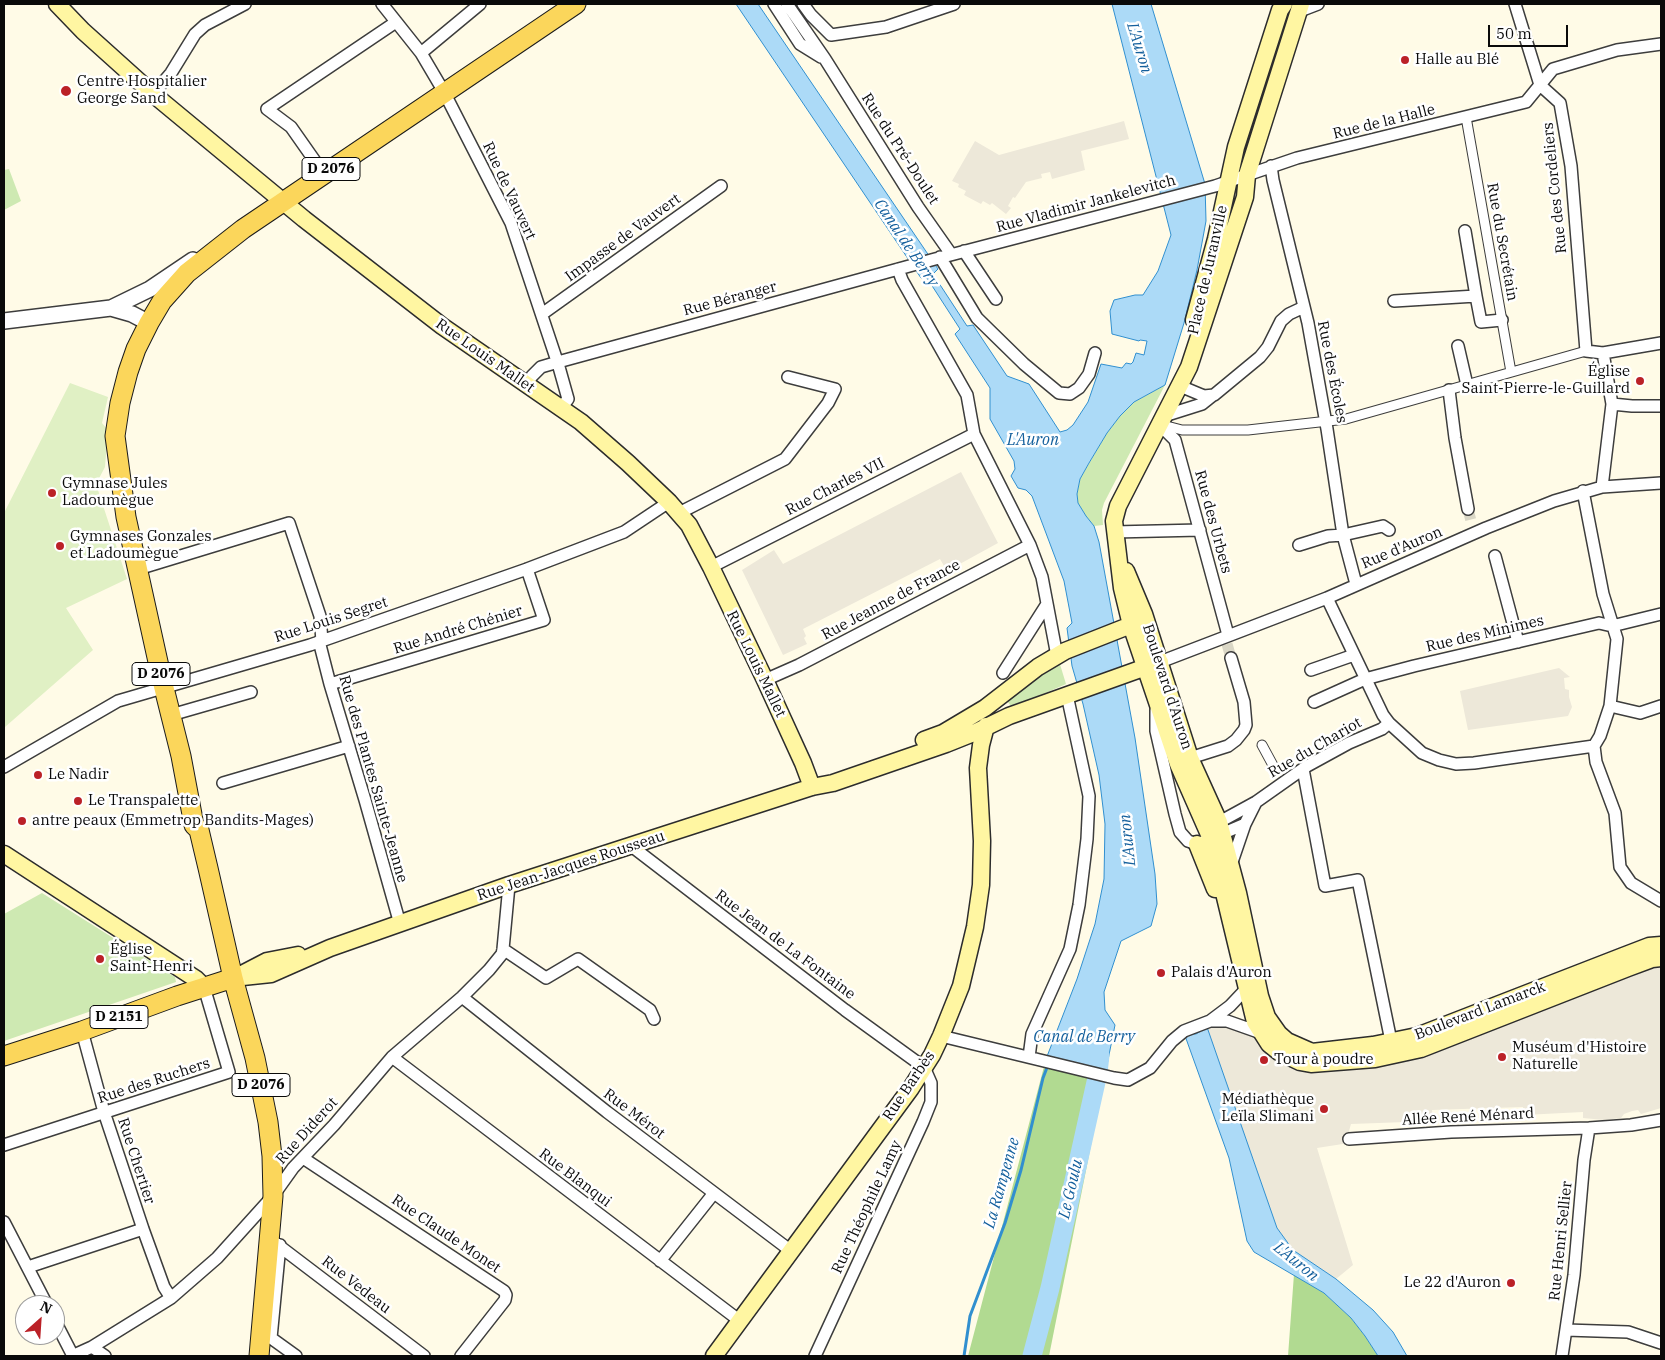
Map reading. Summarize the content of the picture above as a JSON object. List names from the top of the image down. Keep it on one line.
{"streets":{"main road":["D 2076","Place de Juranville","Rue Louis Mallet","Boulevard d'Auron","Rue Jean-Jacques Rousseau","Boulevard Lamarck","D 2151","Rue Barbès"],"street":["Rue de la Halle","Rue du Pré-Doulet","Rue des Cordeliers","Rue de Vauvert","Rue Vladimir Jankelevitch","Impasse de Vauvert","Rue du Secrétain","Rue Béranger","Rue des Écoles","Rue Charles VII","Rue des Urbets","Rue d'Auron","Rue Jeanne de France","Rue Louis Segret","Rue André Chénier","Rue des Minimes","Rue du Chariot","Rue des Plantes Sainte-Jeanne","Rue Jean de La Fontaine","Rue des Ruchers","Rue Mérot","Allée René Ménard","Rue Diderot","Rue Chertier","Rue Blanqui","Rue Théophile Lamy","Rue Claude Monet","Rue Henri Sellier","Rue Vedeau"]},"crossings":[["Rue de la Halle","Rue des Cordeliers"],["Rue de la Halle","Rue Vladimir Jankelevitch"],["Rue de la Halle","Rue du Secrétain"],["Rue de la Halle","Place de Juranville"],["Rue de la Halle","Rue des Écoles"],["Rue du Pré-Doulet","Rue Vladimir Jankelevitch"],["Rue du Pré-Doulet","Rue Béranger"],["D 2076","Rue de Vauvert"],["D 2076","Rue Louis Mallet"],["D 2076","Rue Louis Segret"],["D 2076","Rue des Plantes Sainte-Jeanne"],["D 2076","Rue Jean-Jacques Rousseau"],["D 2076","D 2151"],["D 2076","Rue Diderot"],["D 2076","Rue Vedeau"],["Rue de Vauvert","Impasse de Vauvert"],["Rue de Vauvert","Rue Béranger"],["Rue de Vauvert","Rue Louis Mallet"],["Rue Vladimir Jankelevitch","Place de Juranville"],["Rue Vladimir Jankelevitch","Rue Béranger"],["Place de Juranville","Boulevard d'Auron"],["Rue Béranger","Rue Louis Mallet"],["Rue Louis Mallet","Rue Charles VII"],["Rue Louis Mallet","Rue Jeanne de France"],["Rue Louis Mallet","Rue Louis Segret"],["Rue Louis Mallet","Rue Jean-Jacques Rousseau"],["Rue des Écoles","Rue d'Auron"],["Rue des Urbets","Rue d'Auron"],["Rue des Urbets","Boulevard d'Auron"],["Rue d'Auron","Boulevard d'Auron"],["Rue d'Auron","Rue Jean-Jacques Rousseau"],["Rue Louis Segret","Rue André Chénier"],["Rue Louis Segret","Rue des Plantes Sainte-Jeanne"],["Rue André Chénier","Rue des Plantes Sainte-Jeanne"],["Boulevard d'Auron","Rue du Chariot"],["Boulevard d'Auron","Rue Jean-Jacques Rousseau"],["Boulevard d'Auron","Boulevard Lamarck"],["Rue du Chariot","Boulevard Lamarck"],["Rue des Plantes Sainte-Jeanne","Rue Jean-Jacques Rousseau"],["Rue Jean-Jacques Rousseau","Rue Jean de La Fontaine"],["Rue Jean-Jacques Rousseau","D 2151"],["Rue Jean-Jacques Rousseau","Rue Barbès"],["Rue Jean-Jacques Rousseau","Rue Diderot"],["Rue Jean de La Fontaine","Rue Barbès"],["Rue Jean de La Fontaine","Rue Théophile Lamy"],["D 2151","Rue des Ruchers"],["D 2151","Rue Chertier"],["Rue des Ruchers","Rue Chertier"],["Rue Barbès","Rue Mérot"],["Rue Barbès","Rue Blanqui"],["Rue Barbès","Rue Théophile Lamy"],["Rue Mérot","Rue Diderot"],["Allée René Ménard","Rue Henri Sellier"],["Rue Diderot","Rue Chertier"],["Rue Diderot","Rue Blanqui"],["Rue Diderot","Rue Claude Monet"]],"water":["L'Auron","Canal de Berry","La Rampenne","Le Goulu"],"places":["Halle au Blé","Centre Hospitalier George Sand","Église Saint-Pierre-le-Guillard","Gymnase Jules Ladoumègue","Gymnases Gonzales et Ladoumègue","Le Nadir","Le Transpalette","antre peaux (Emmetrop Bandits-Mages)","Église Saint-Henri","Palais d'Auron","Muséum d'Histoire Naturelle","Tour à poudre","Médiathèque Leïla Slimani","Le 22 d'Auron"],"scale_bar":"50 m","north":"top right"}
